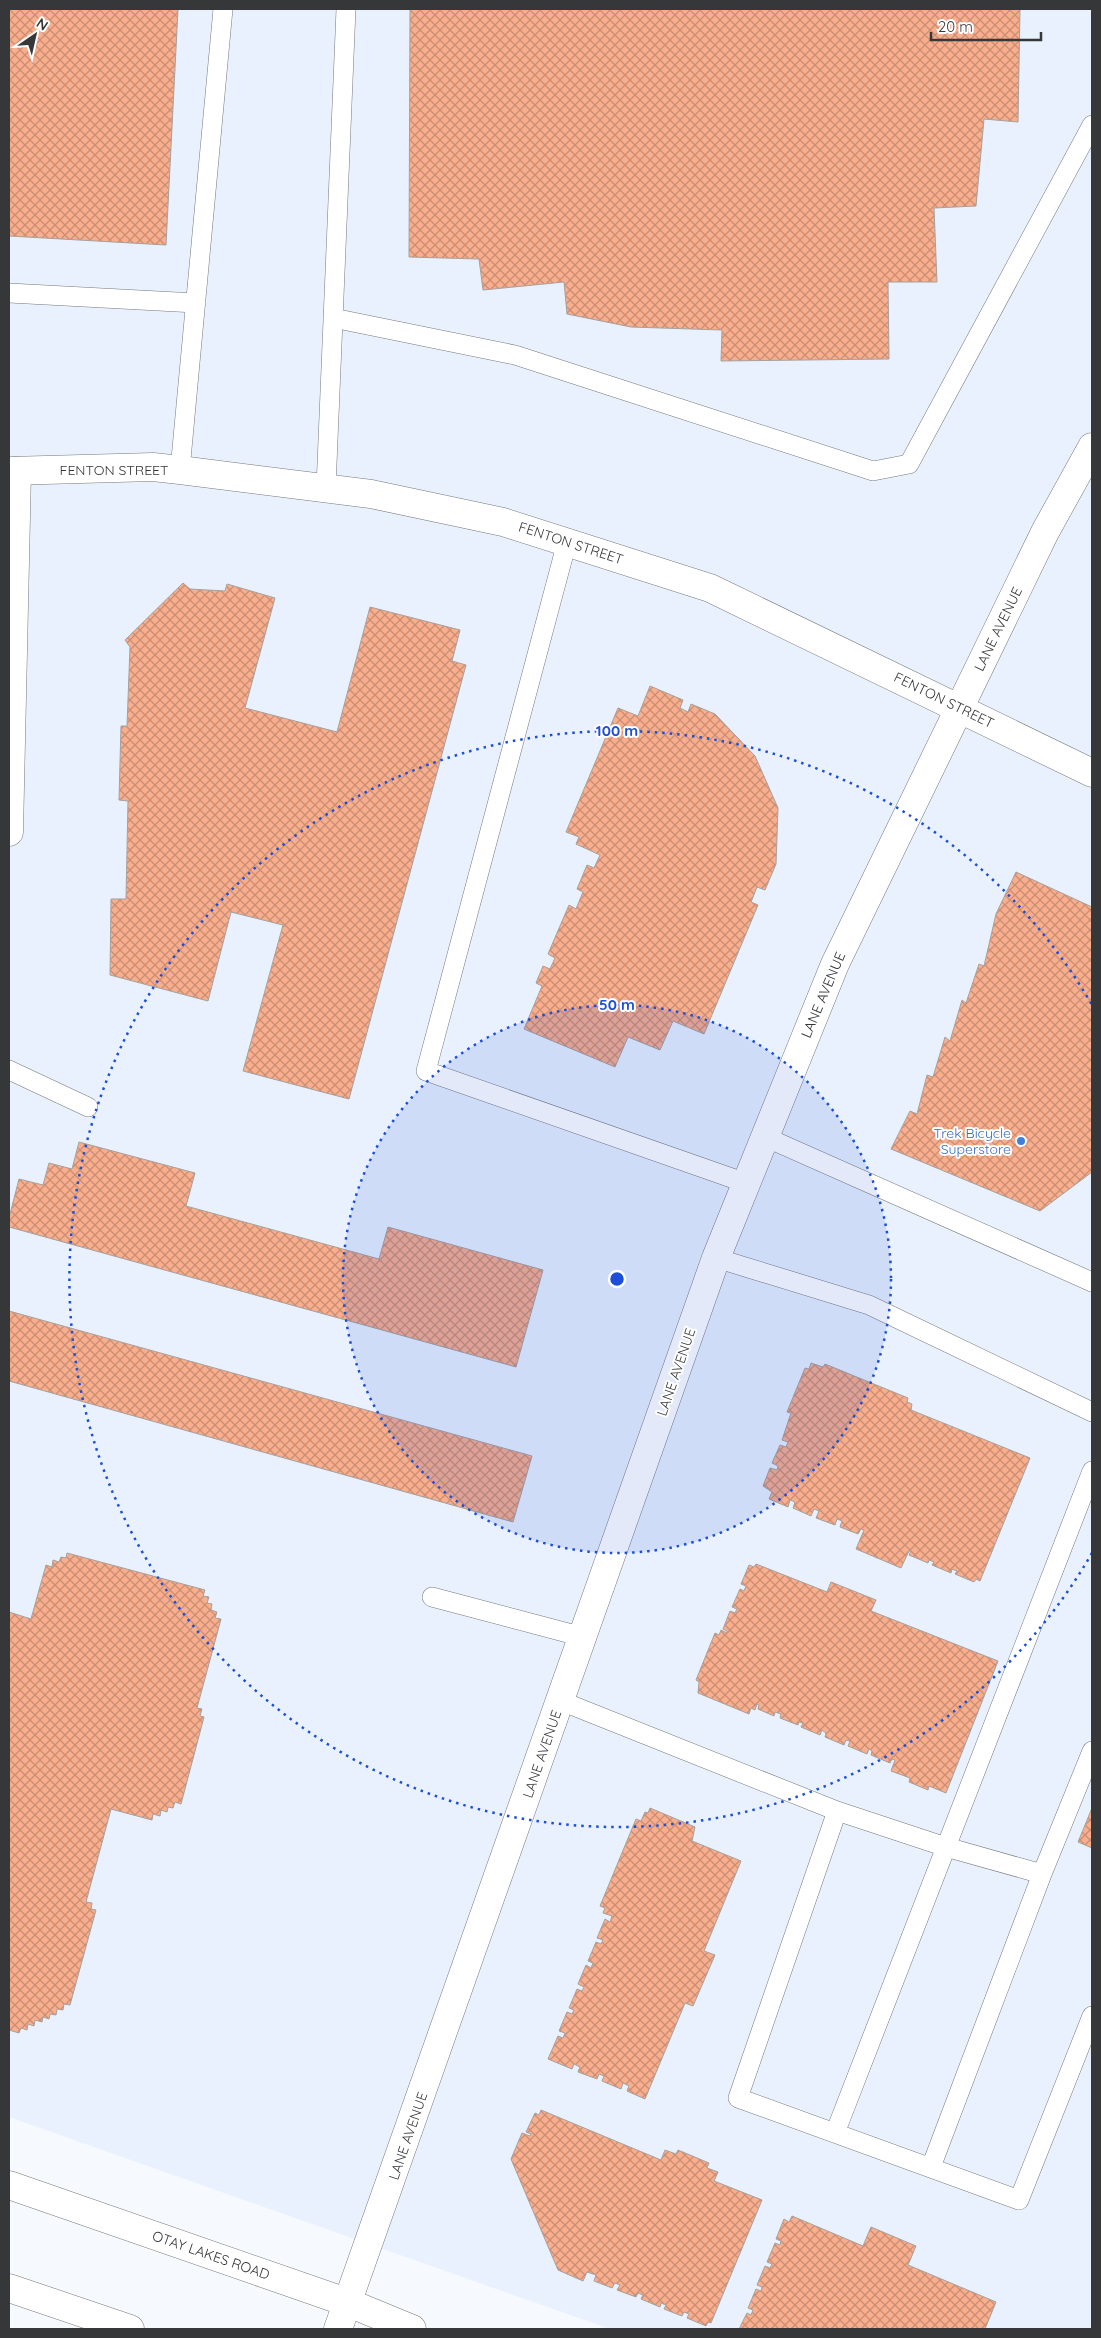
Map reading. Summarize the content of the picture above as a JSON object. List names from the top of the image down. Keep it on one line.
{"streets":{"main road":["FENTON STREET","LANE AVENUE","OTAY LAKES ROAD"]},"crossings":[["FENTON STREET","LANE AVENUE"],["LANE AVENUE","OTAY LAKES ROAD"]],"places":["Trek Bicycle Superstore"],"scale_bar":"20 m","north":"top right","rings":["100 m","50 m"]}
